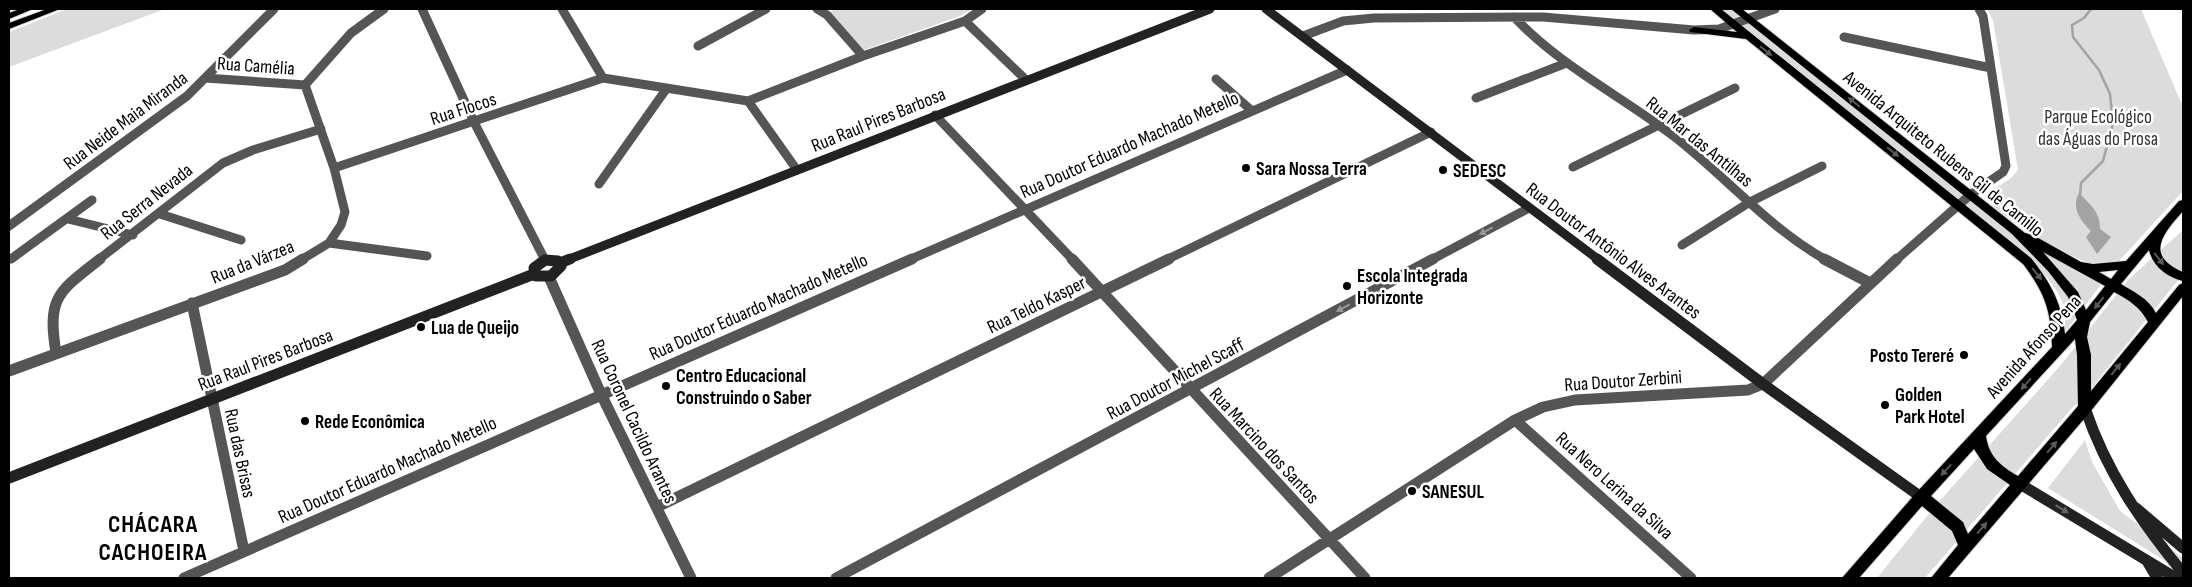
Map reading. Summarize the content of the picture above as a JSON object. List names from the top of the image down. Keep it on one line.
{"streets":{"main road":["Avenida Arquiteto Rubens Gil de Camillo","Avenida Afonso Pena"],"street":["Rua Camélia","Rua Flocos","Rua Raul Pires Barbosa","Rua Neide Maia Miranda","Rua Mar das Antilhas","Rua Doutor Eduardo Machado Metello","Rua Serra Nevada","Rua Doutor Antônio Alves Arantes","Rua da Várzea","Rua Teldo Kasper","Rua Doutor Michel Scaff","Rua Doutor Zerbini","Rua Coronel Cacildo Arantes","Rua Marcino dos Santos","Rua das Brisas","Rua Nero Lerina da Silva"]},"crossings":[["Rua Camélia","Rua Neide Maia Miranda"],["Rua Camélia","Rua da Várzea"],["Rua Flocos","Rua da Várzea"],["Rua Raul Pires Barbosa","Rua Marcino dos Santos"],["Rua Raul Pires Barbosa","Rua das Brisas"],["Rua Mar das Antilhas","Rua Doutor Zerbini"],["Rua Doutor Eduardo Machado Metello","Rua Doutor Antônio Alves Arantes"],["Rua Doutor Eduardo Machado Metello","Rua Coronel Cacildo Arantes"],["Rua Doutor Eduardo Machado Metello","Rua Marcino dos Santos"],["Rua Doutor Eduardo Machado Metello","Rua das Brisas"],["Avenida Arquiteto Rubens Gil de Camillo","Avenida Afonso Pena"],["Avenida Arquiteto Rubens Gil de Camillo","Rua Doutor Zerbini"],["Rua Serra Nevada","Rua da Várzea"],["Rua Doutor Antônio Alves Arantes","Rua Teldo Kasper"],["Rua Doutor Antônio Alves Arantes","Avenida Afonso Pena"],["Rua Doutor Antônio Alves Arantes","Rua Doutor Michel Scaff"],["Rua Doutor Antônio Alves Arantes","Rua Doutor Zerbini"],["Rua da Várzea","Rua das Brisas"],["Rua Teldo Kasper","Rua Coronel Cacildo Arantes"],["Rua Teldo Kasper","Rua Marcino dos Santos"],["Rua Doutor Michel Scaff","Rua Marcino dos Santos"],["Rua Doutor Zerbini","Rua Marcino dos Santos"],["Rua Doutor Zerbini","Rua Nero Lerina da Silva"]],"one_way":["Rua Doutor Michel Scaff"],"districts":["CHÁCARA CACHOEIRA"],"parks":["Parque Ecológico das Águas do Prosa"],"places":["Sara Nossa Terra","SEDESC","Escola Integrada Horizonte","Lua de Queijo","Posto Tereré","Centro Educacional Construindo o Saber","Golden Park Hotel","Rede Econômica","SANESUL"]}
